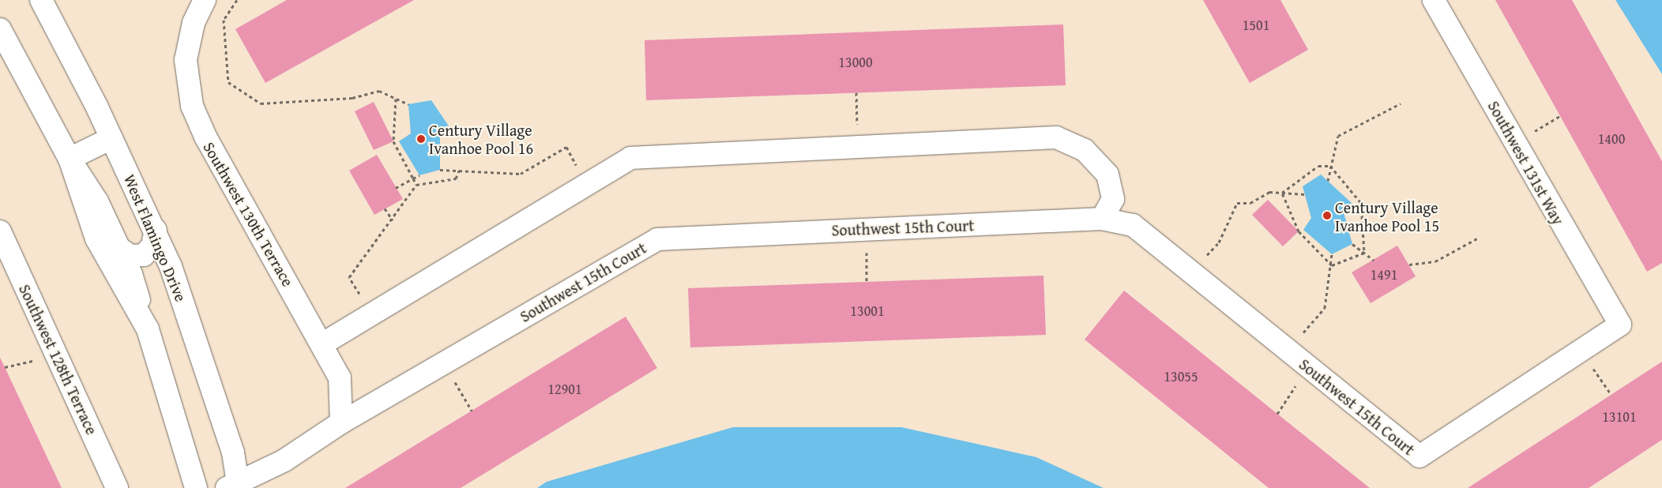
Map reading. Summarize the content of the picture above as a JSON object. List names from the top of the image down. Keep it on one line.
{"streets":{"street":["Southwest 131st Way","Southwest 130th Terrace","Southwest 15th Court","West Flamingo Drive","Southwest 128th Terrace"]},"crossings":[["Southwest 131st Way","Southwest 15th Court"],["Southwest 130th Terrace","Southwest 15th Court"],["Southwest 15th Court","West Flamingo Drive"]],"places":["Century Village Ivanhoe Pool 16","Century Village Ivanhoe Pool 15"],"house_numbers":["1501","13000","1400","1491","13001","13055","12901","13101"]}
